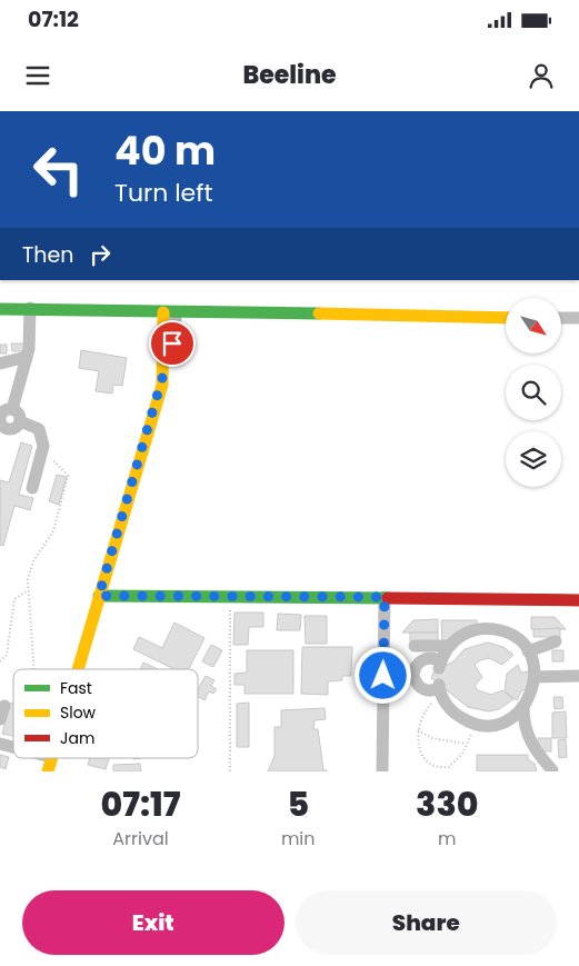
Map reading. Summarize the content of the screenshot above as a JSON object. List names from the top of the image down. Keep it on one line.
{"legend":["Fast","Slow","Jam"],"north":"bottom right","page":{"status":"07:12","header":"Beeline","turn":["40 m","Turn left"],"then":"Then","eta":["07:17","Arrival","5","min","330","m"],"buttons":["Exit","Share"]}}
